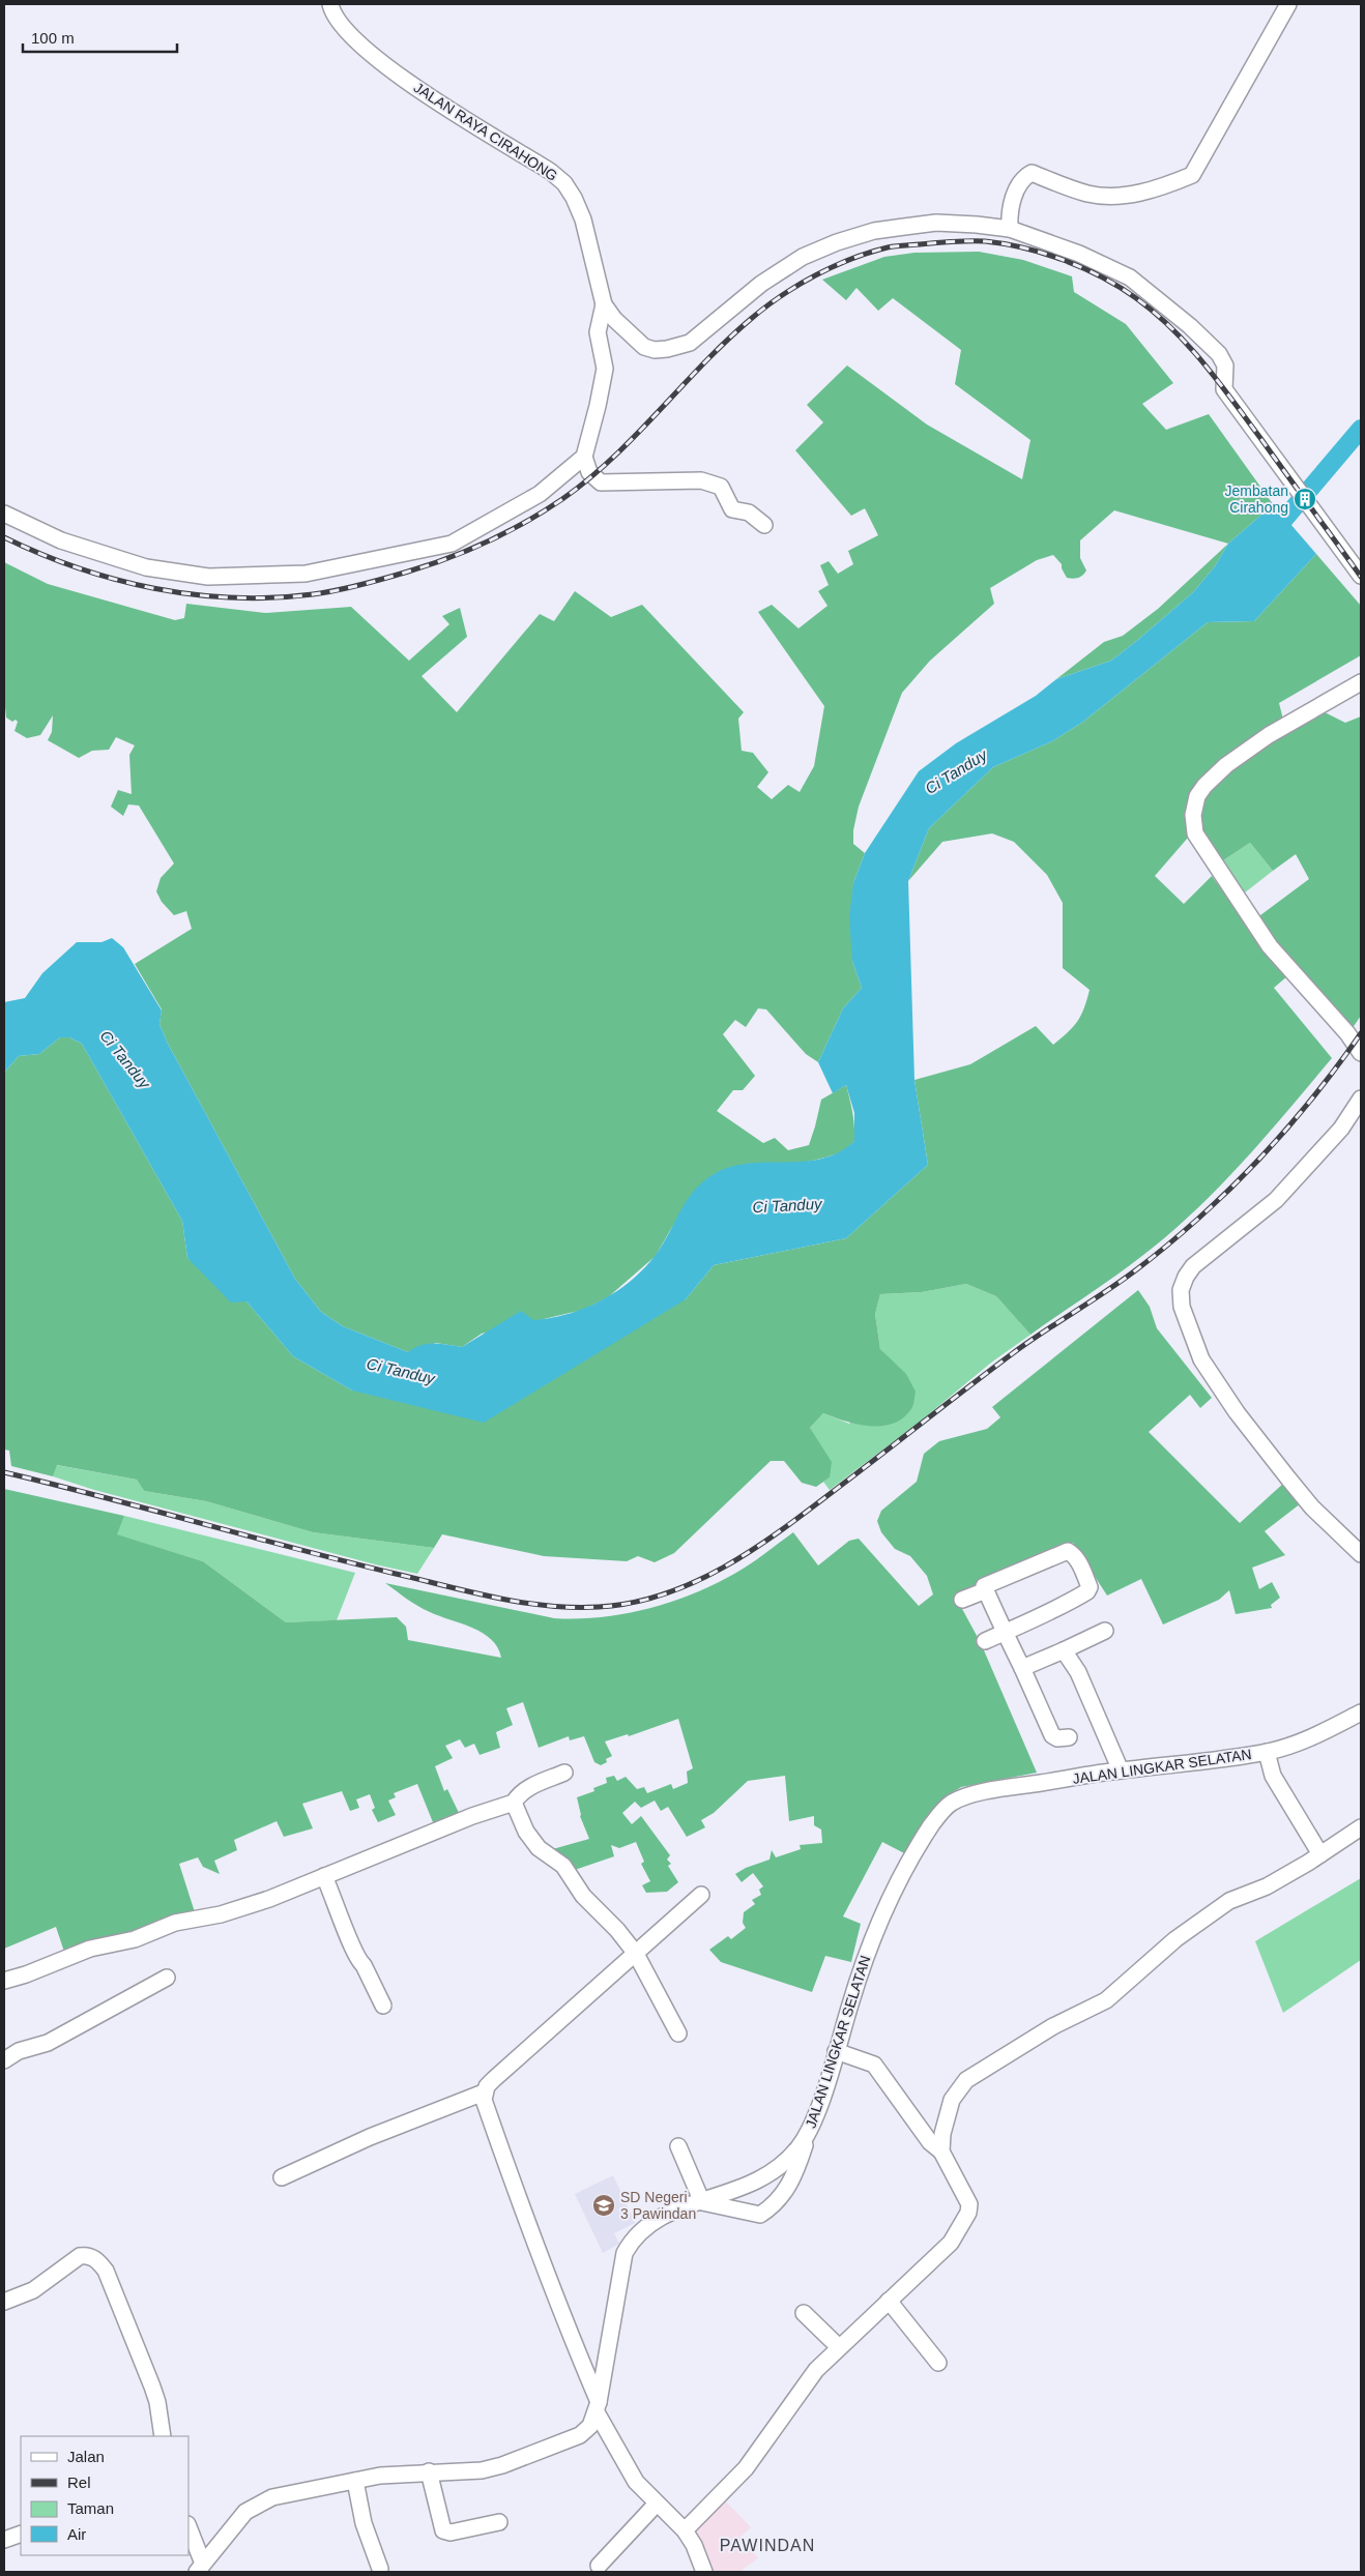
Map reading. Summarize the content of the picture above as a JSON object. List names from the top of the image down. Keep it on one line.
{"streets":{"street":["JALAN RAYA CIRAHONG","JALAN LINGKAR SELATAN"]},"districts":["PAWINDAN"],"water":["Ci Tanduy"],"places":{"building":["Jembatan Cirahong"],"school or university":["SD Negeri 3 Pawindan"]},"legend":["Jalan","Rel","Taman","Air"],"scale_bar":"100 m"}
